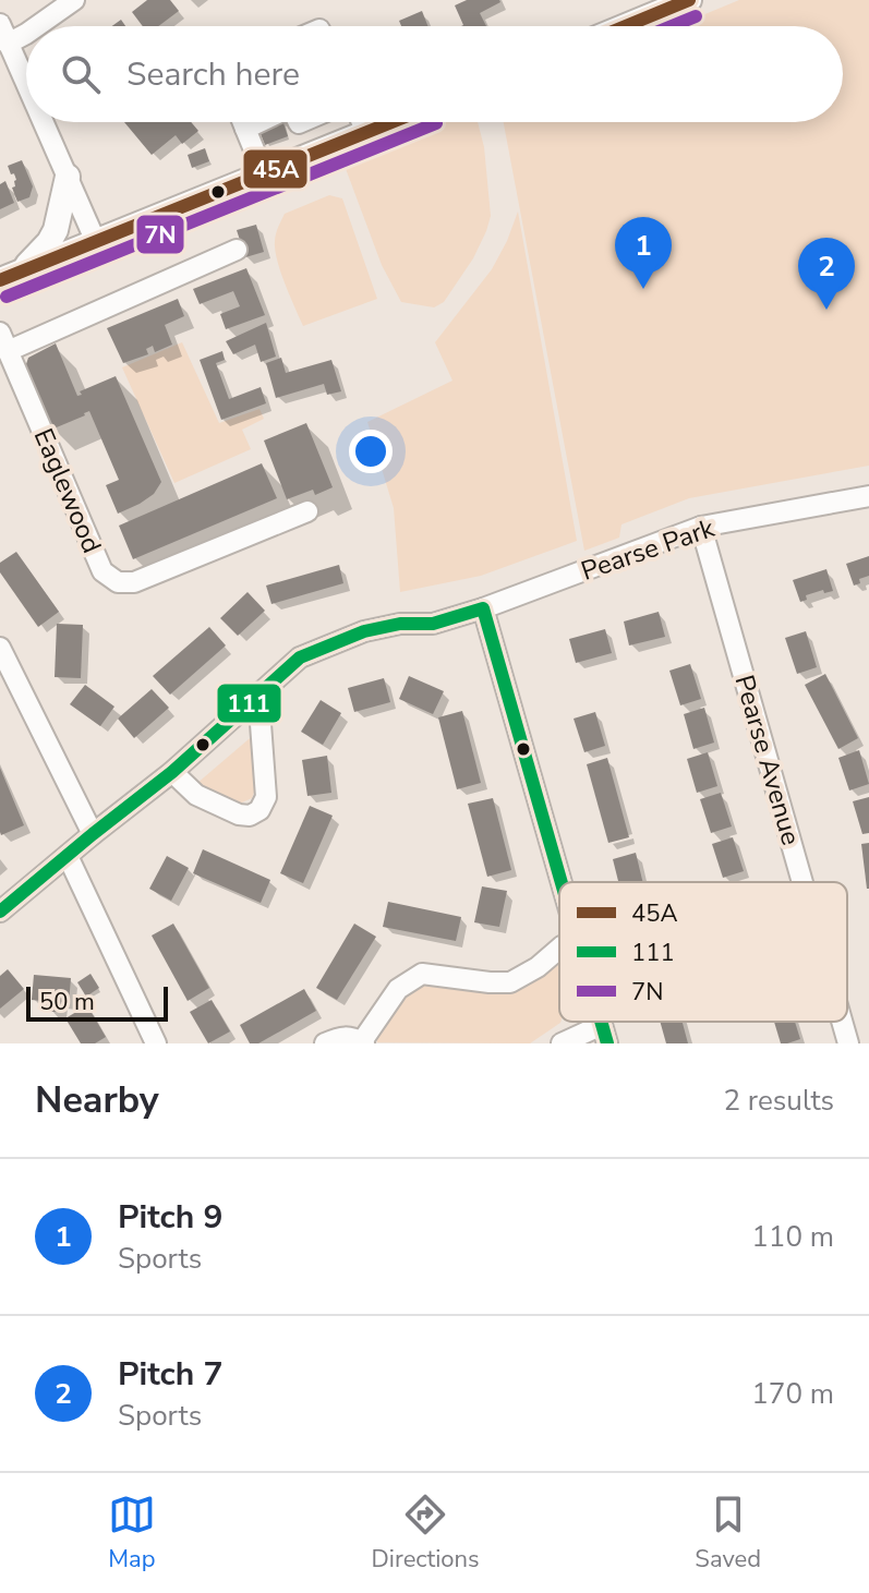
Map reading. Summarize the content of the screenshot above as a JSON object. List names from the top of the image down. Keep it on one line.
{"streets":{"street":["Eaglewood","Pearse Park","Pearse Avenue"]},"crossings":[["Pearse Park","Pearse Avenue"]],"lines":["transit line 45A","transit line 7N","transit line 111"],"legend":["45A","111","7N"],"scale_bar":"50 m","page":{"search":"Search here","pins":["1","2"],"scale":"50 m","heading":["Nearby","2 results"],"list":[{"mark":"1","name":"Pitch 9","note":"Sports","value":"110 m"},{"mark":"2","name":"Pitch 7","note":"Sports","value":"170 m"}],"nav":["Map","Directions","Saved"]}}
